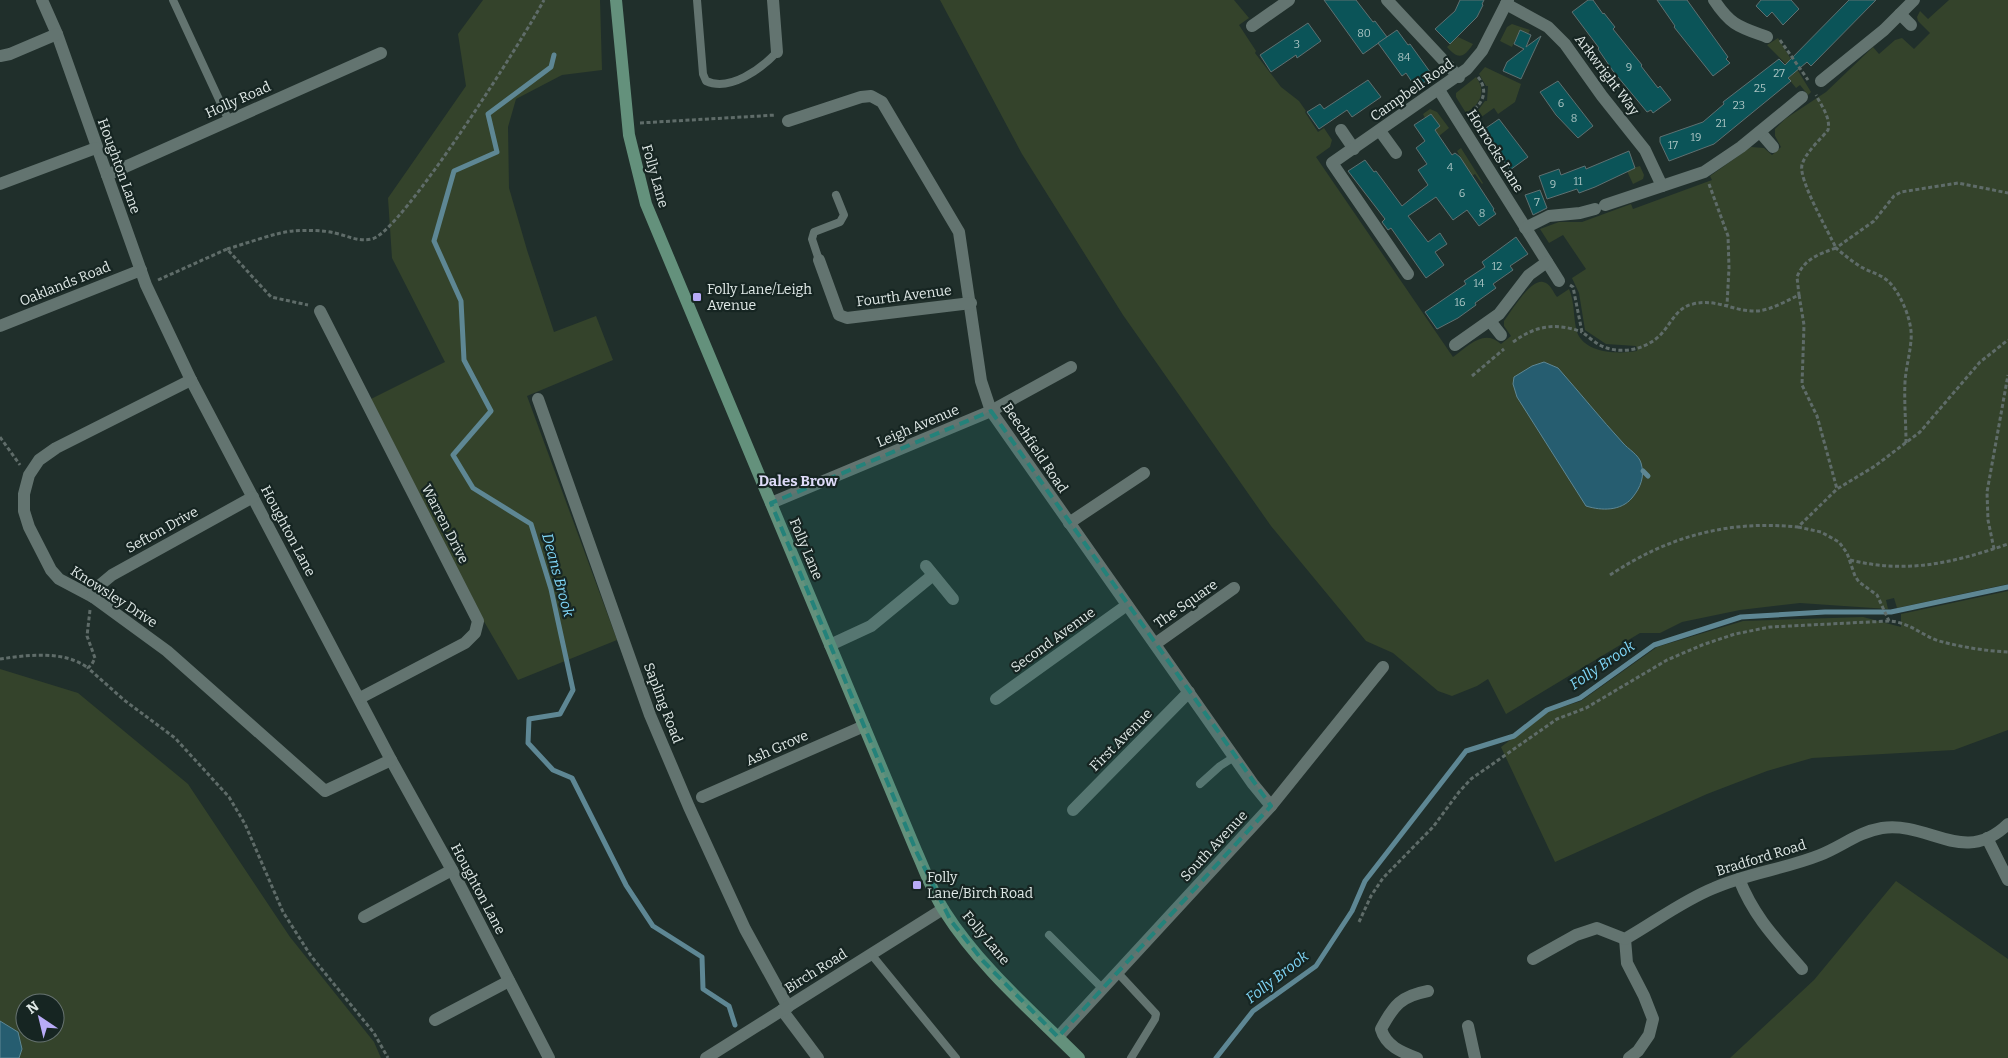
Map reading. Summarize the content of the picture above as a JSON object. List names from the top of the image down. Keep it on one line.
{"streets":{"main road":["Folly Lane"],"street":["Arkwright Way","Campbell Road","Holly Road","Horrocks Lane","Houghton Lane","Oaklands Road","Fourth Avenue","Leigh Avenue","Beechfield Road","Warren Drive","Sefton Drive","Knowsley Drive","The Square","Second Avenue","Sapling Road","First Avenue","Ash Grove","South Avenue","Bradford Road","Birch Road"]},"crossings":[["Arkwright Way","Campbell Road"],["Campbell Road","Horrocks Lane"],["Holly Road","Houghton Lane"],["Houghton Lane","Oaklands Road"],["Houghton Lane","Warren Drive"],["Houghton Lane","Sefton Drive"],["Houghton Lane","Knowsley Drive"],["Folly Lane","Leigh Avenue"],["Folly Lane","Ash Grove"],["Folly Lane","South Avenue"],["Folly Lane","Birch Road"],["Fourth Avenue","Beechfield Road"],["Leigh Avenue","Beechfield Road"],["Beechfield Road","The Square"],["Beechfield Road","Second Avenue"],["Beechfield Road","First Avenue"],["Beechfield Road","South Avenue"],["Sefton Drive","Knowsley Drive"],["Sapling Road","Birch Road"]],"districts":["Dales Brow"],"water":["Deans Brook","Folly Brook"],"places":{"transit":["Folly Lane/Leigh Avenue","Folly Lane/Birch Road"]},"house_numbers":["80","3","84","9","27","25","6","23","8","21","19","17","4","11","9","6","7","8","12","14","16"],"north":"top left"}
